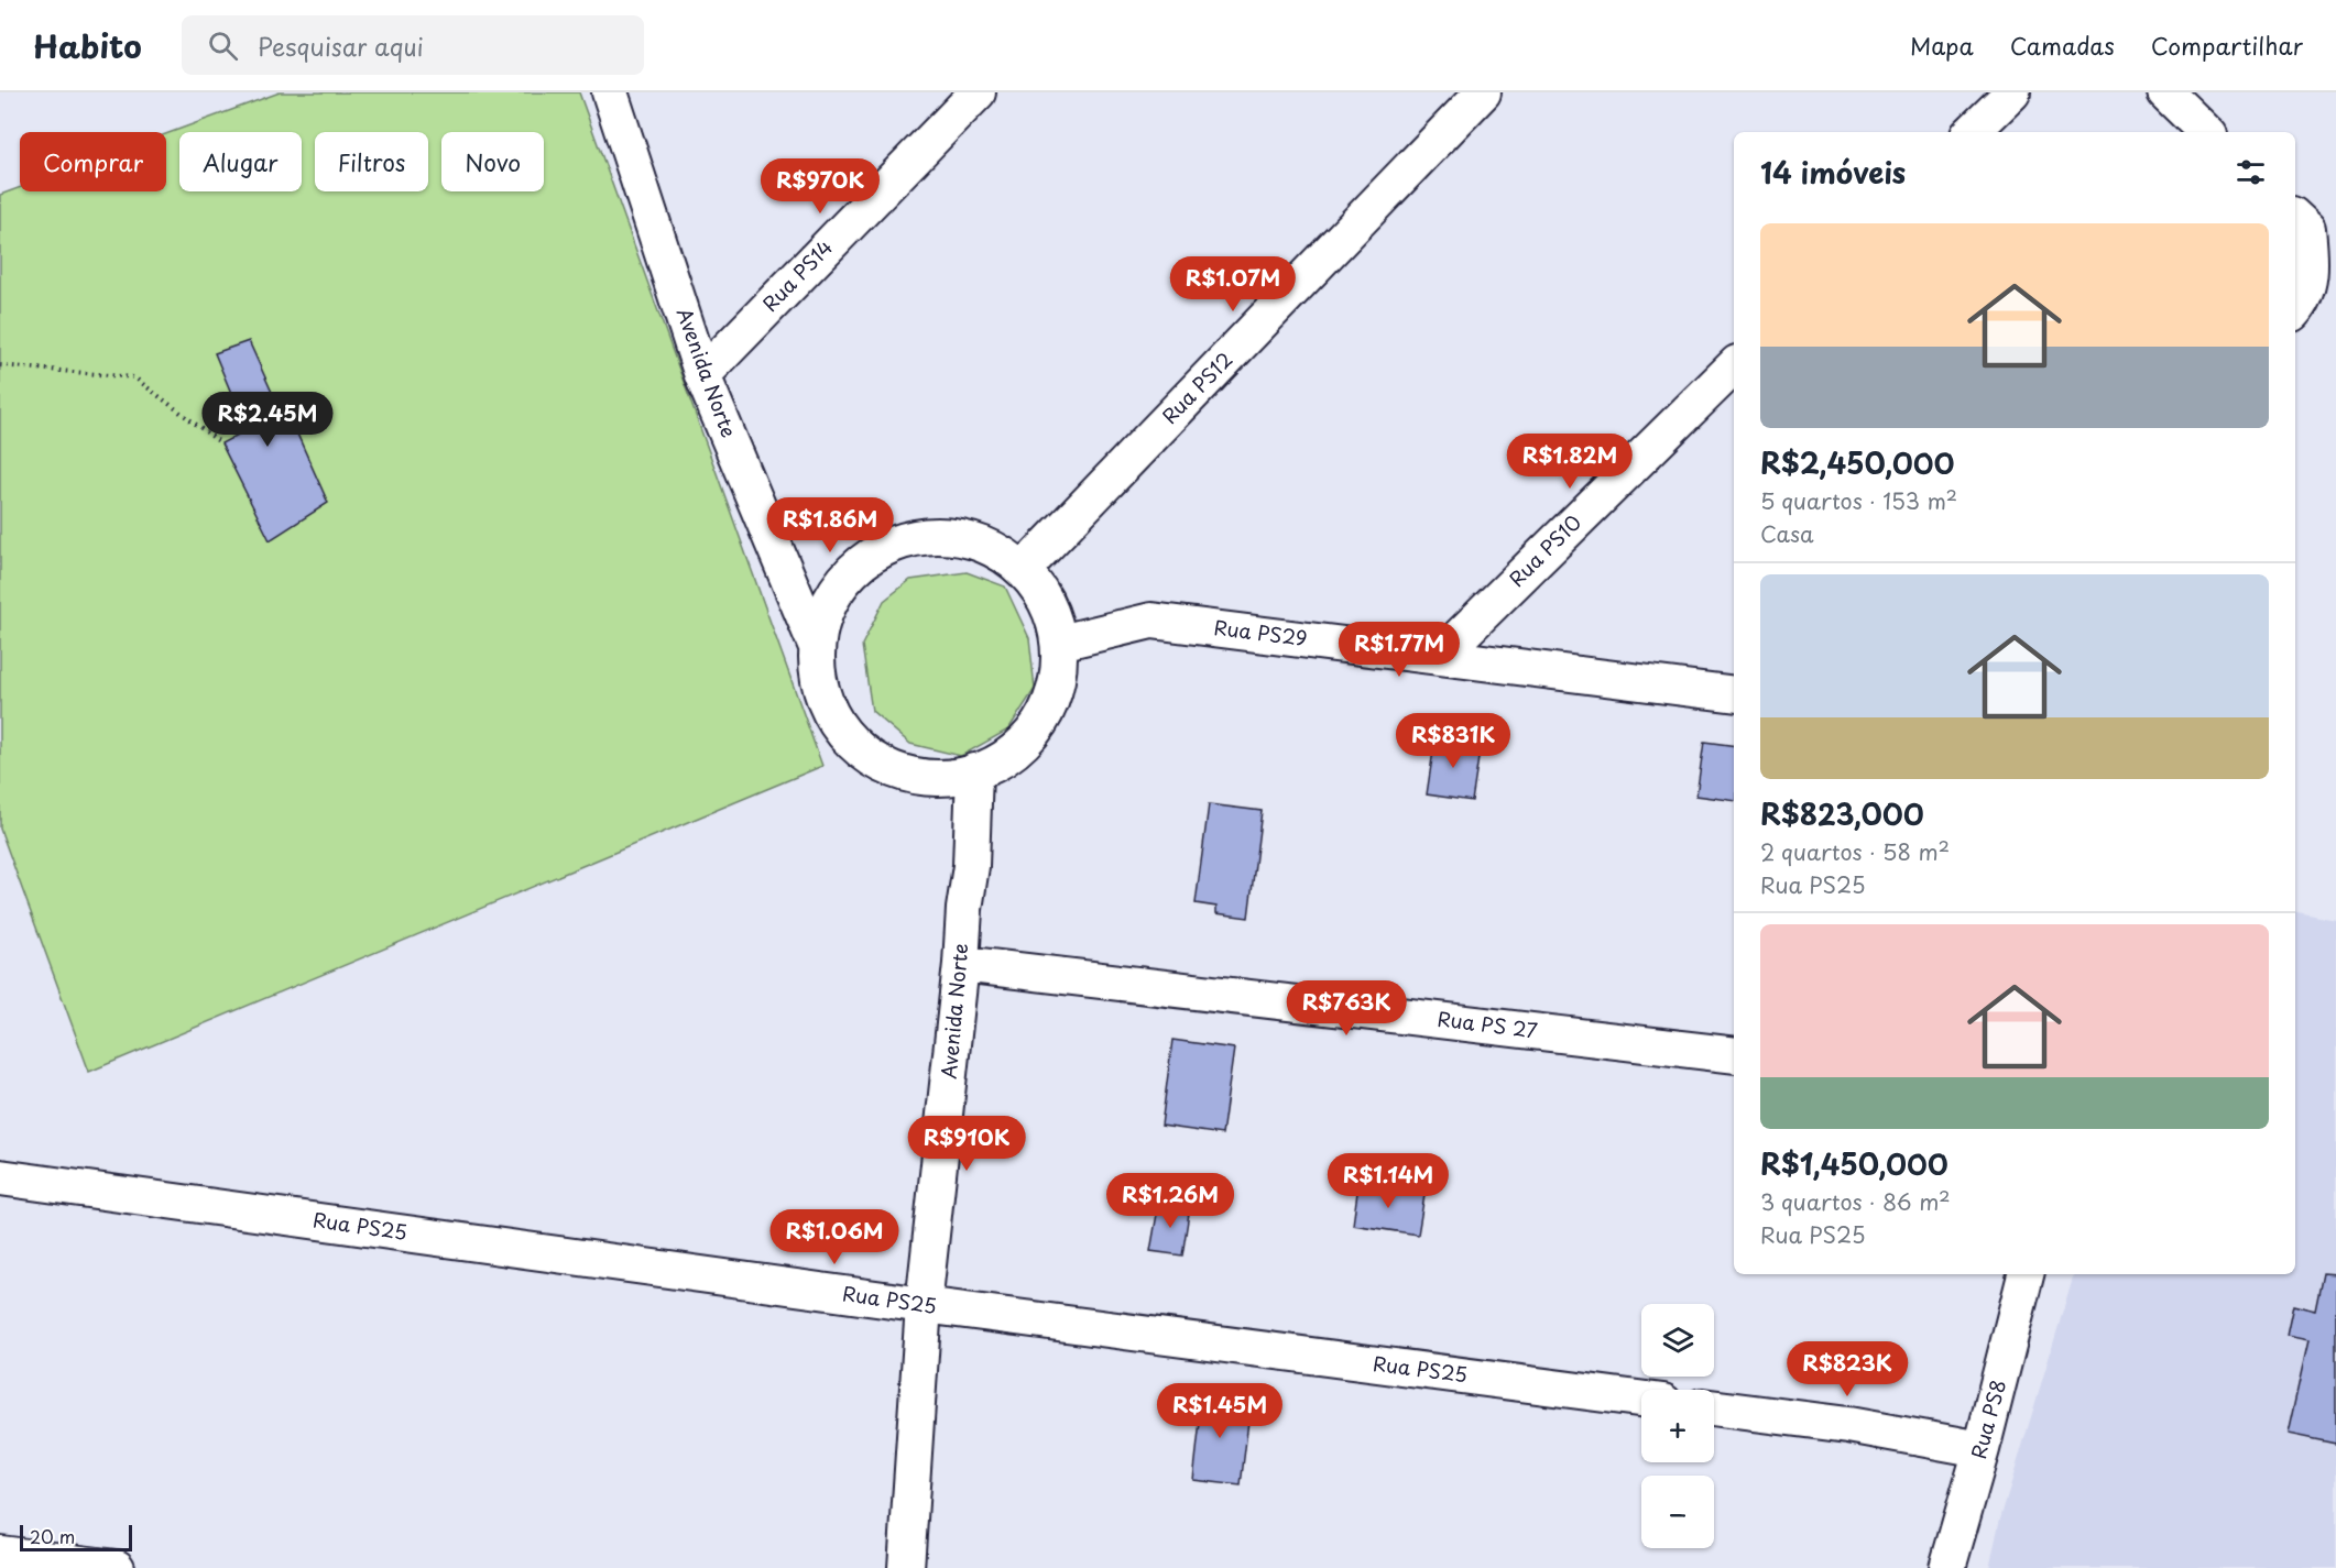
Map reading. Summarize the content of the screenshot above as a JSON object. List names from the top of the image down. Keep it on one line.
{"streets":{"street":["Rua PS14","Avenida Norte","Rua PS12","Rua PS10","Rua PS29","Rua PS 27","Rua PS25","Rua PS8"]},"crossings":[["Rua PS14","Avenida Norte"],["Avenida Norte","Rua PS 27"],["Avenida Norte","Rua PS25"],["Rua PS10","Rua PS29"]],"scale_bar":"20 m","page":{"header":"Habito","search":"Pesquisar aqui","nav":["Mapa","Camadas","Compartilhar"],"chip":["Comprar","Alugar","Filtros","Novo"],"heading":"14 imóveis","price":["R$970K","R$1.07M","R$2.45M","R$1.82M","R$1.86M","R$1.77M","R$831K","R$763K","R$910K","R$1.14M","R$1.26M","R$1.06M","R$823K","R$1.45M"],"list":[{"name":"R$2,450,000","note":"5 quartos · 153 m² · Casa"},{"name":"R$823,000","note":"2 quartos · 58 m² · Rua PS25"},{"name":"R$1,450,000","note":"3 quartos · 86 m² · Rua PS25"}],"map_buttons":["+","−"],"scale":"20 m"}}
